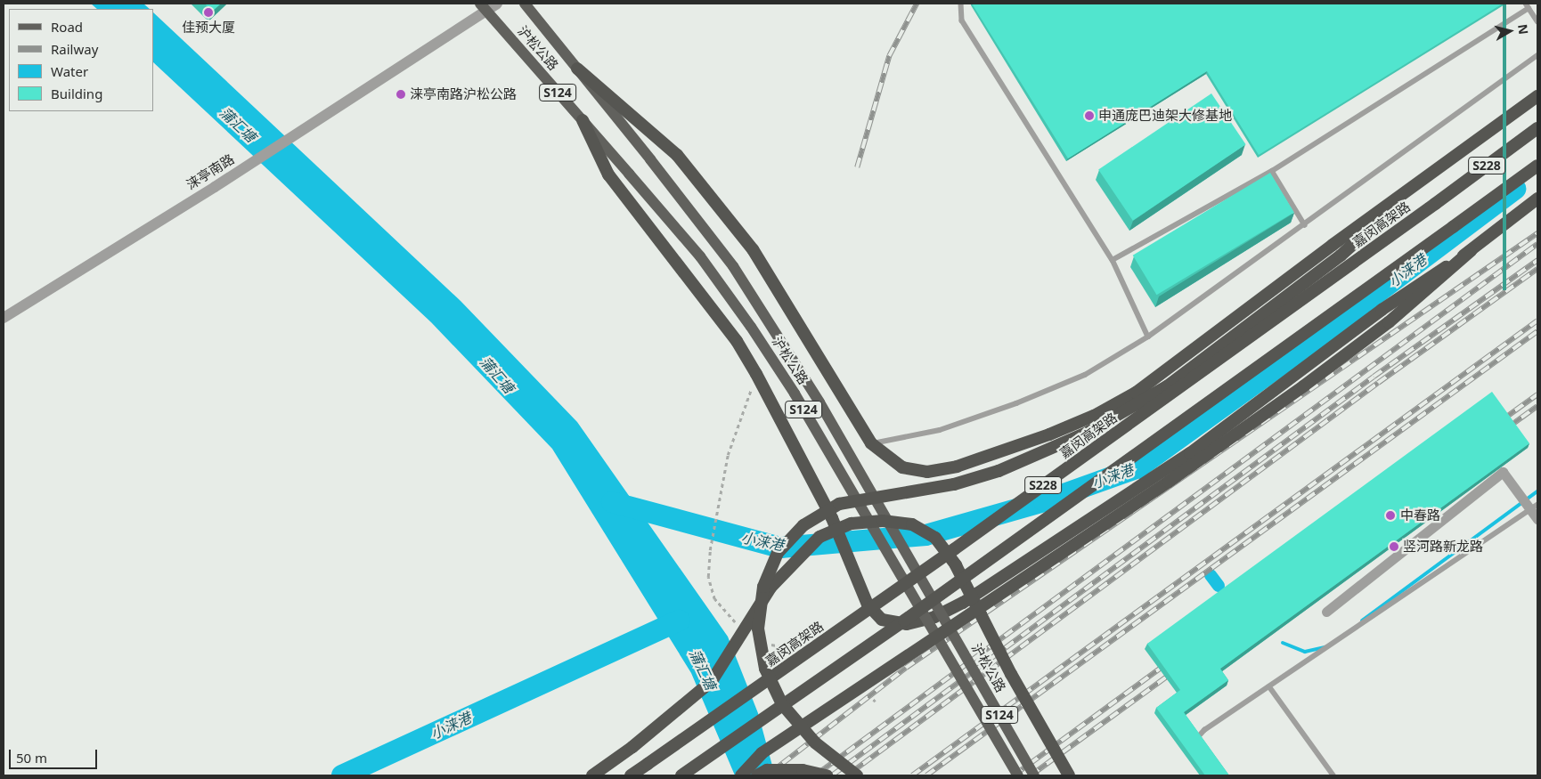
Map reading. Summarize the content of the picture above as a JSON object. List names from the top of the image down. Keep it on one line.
{"streets":{"highway":["S228","嘉闵高架路"],"main road":["沪松公路","S124"],"street":["涞亭南路"]},"crossings":[["沪松公路","涞亭南路"]],"water":["蒲汇塘","小涞港"],"places":["佳预大厦","涞亭南路沪松公路","申通庞巴迪架大修基地","中春路","竖河路新龙路"],"legend":["Road","Railway","Water","Building"],"scale_bar":"50 m","north":"right"}
